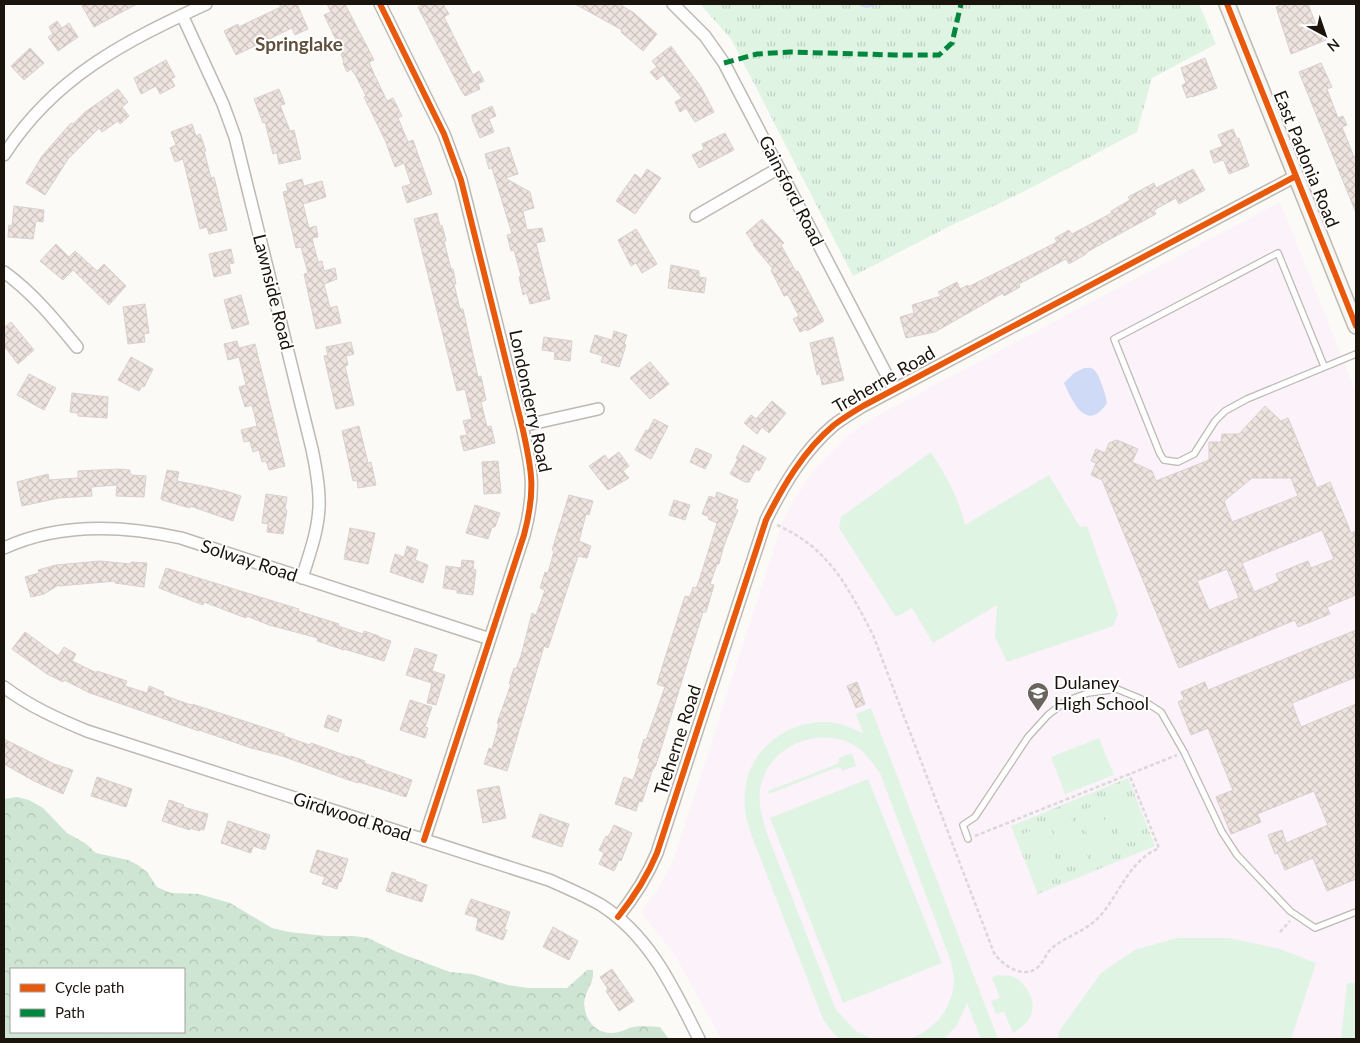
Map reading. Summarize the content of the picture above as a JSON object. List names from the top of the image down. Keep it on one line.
{"streets":{"street":["East Padonia Road","Gainsford Road","Lawnside Road","Treherne Road","Londonderry Road","Solway Road","Girdwood Road"]},"crossings":[["East Padonia Road","Treherne Road"],["Gainsford Road","Treherne Road"],["Lawnside Road","Solway Road"],["Treherne Road","Girdwood Road"],["Londonderry Road","Solway Road"],["Londonderry Road","Girdwood Road"]],"districts":["Springlake"],"places":{"school or university":["Dulaney High School"]},"legend":["Cycle path","Path"],"north":"bottom right"}
